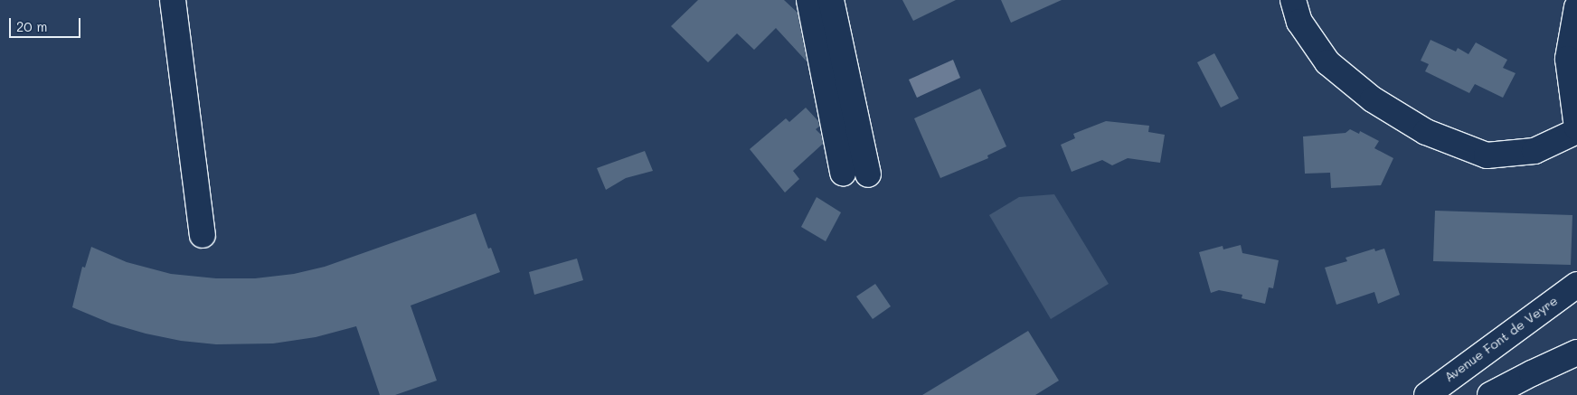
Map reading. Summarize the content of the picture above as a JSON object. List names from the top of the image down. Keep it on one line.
{"streets":{"street":["Avenue Font de Veyre"]},"scale_bar":"20 m"}
